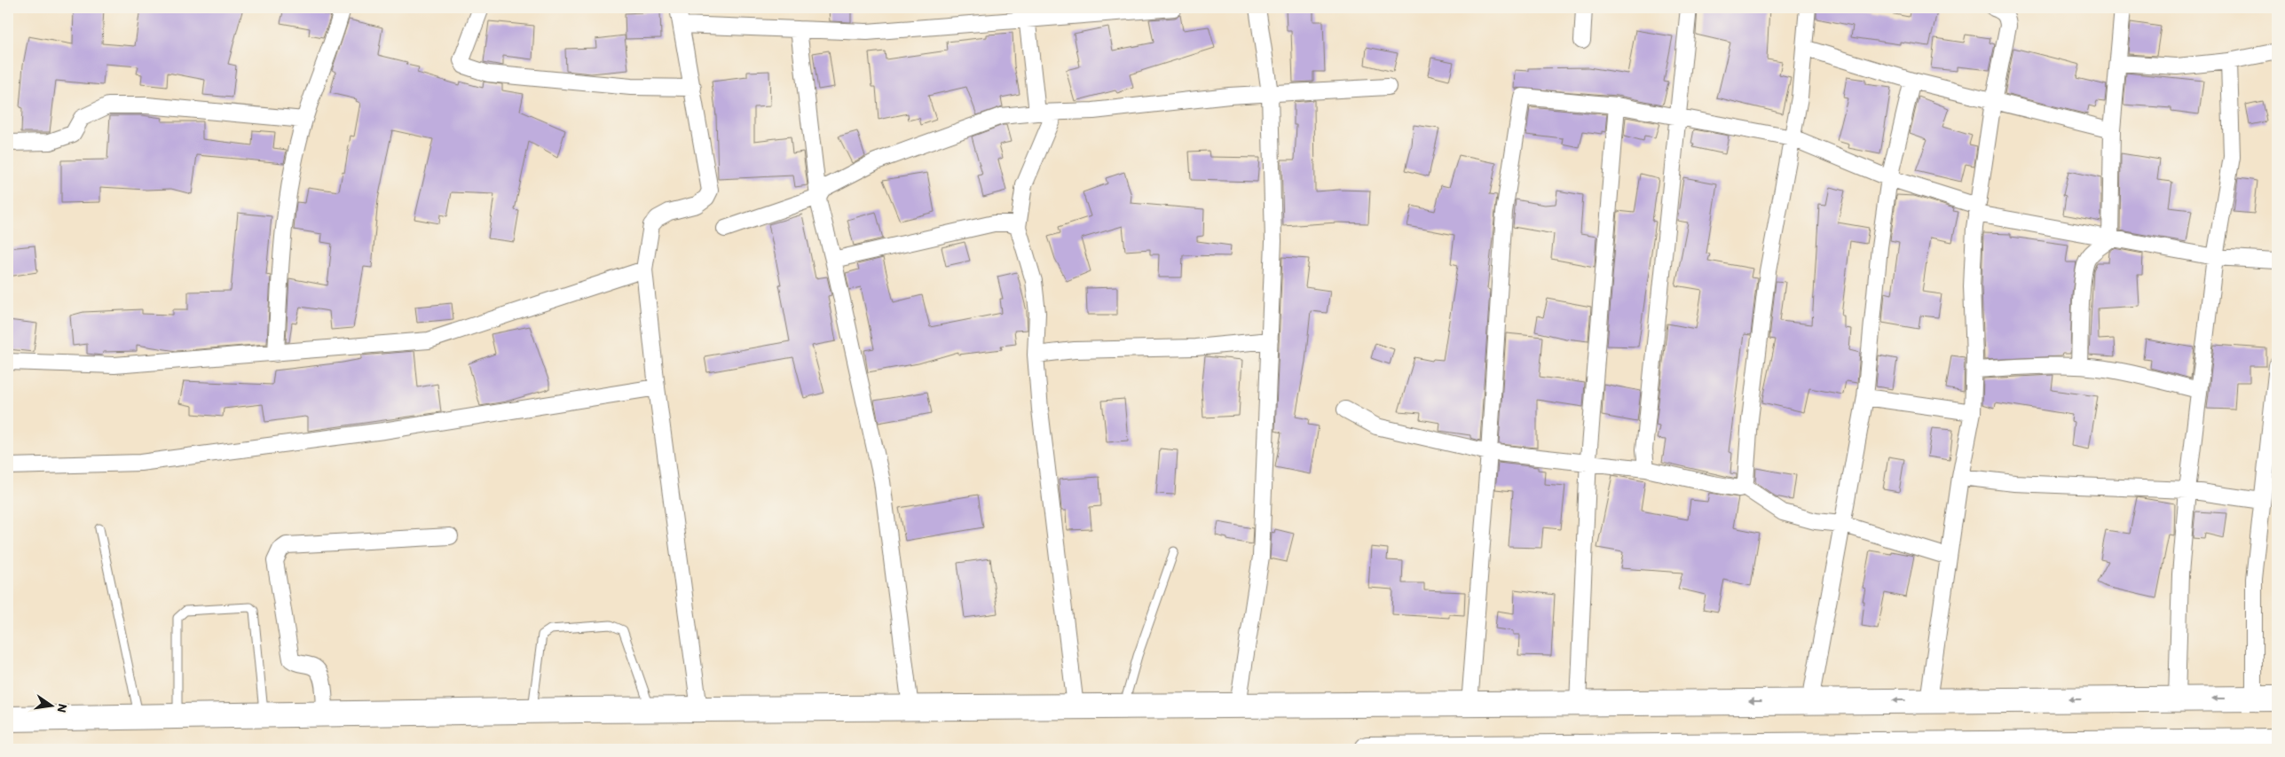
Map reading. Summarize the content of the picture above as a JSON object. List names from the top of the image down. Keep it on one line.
{"north":"right"}
